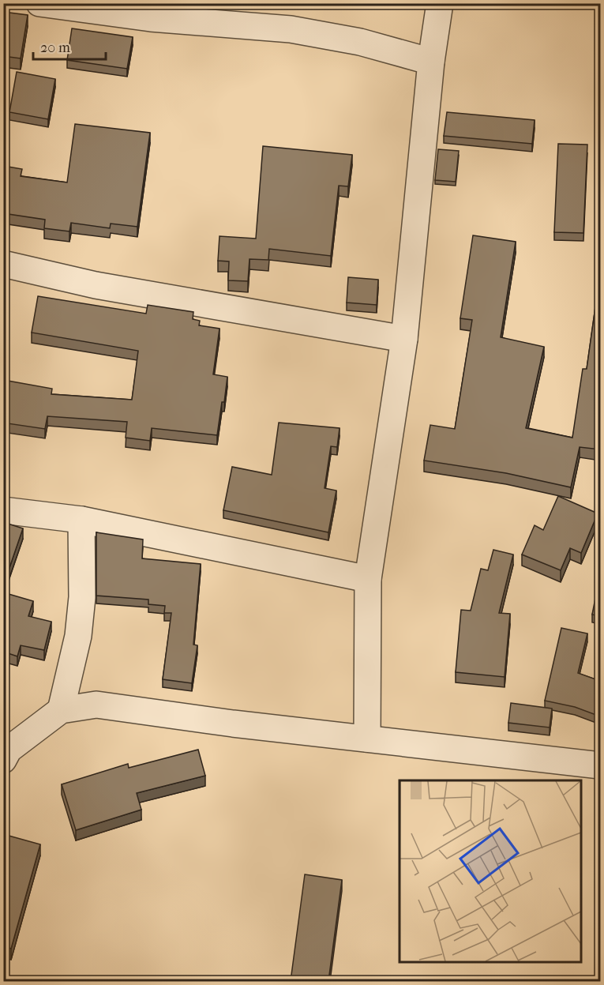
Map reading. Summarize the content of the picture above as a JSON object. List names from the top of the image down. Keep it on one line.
{"scale_bar":"20 m"}
